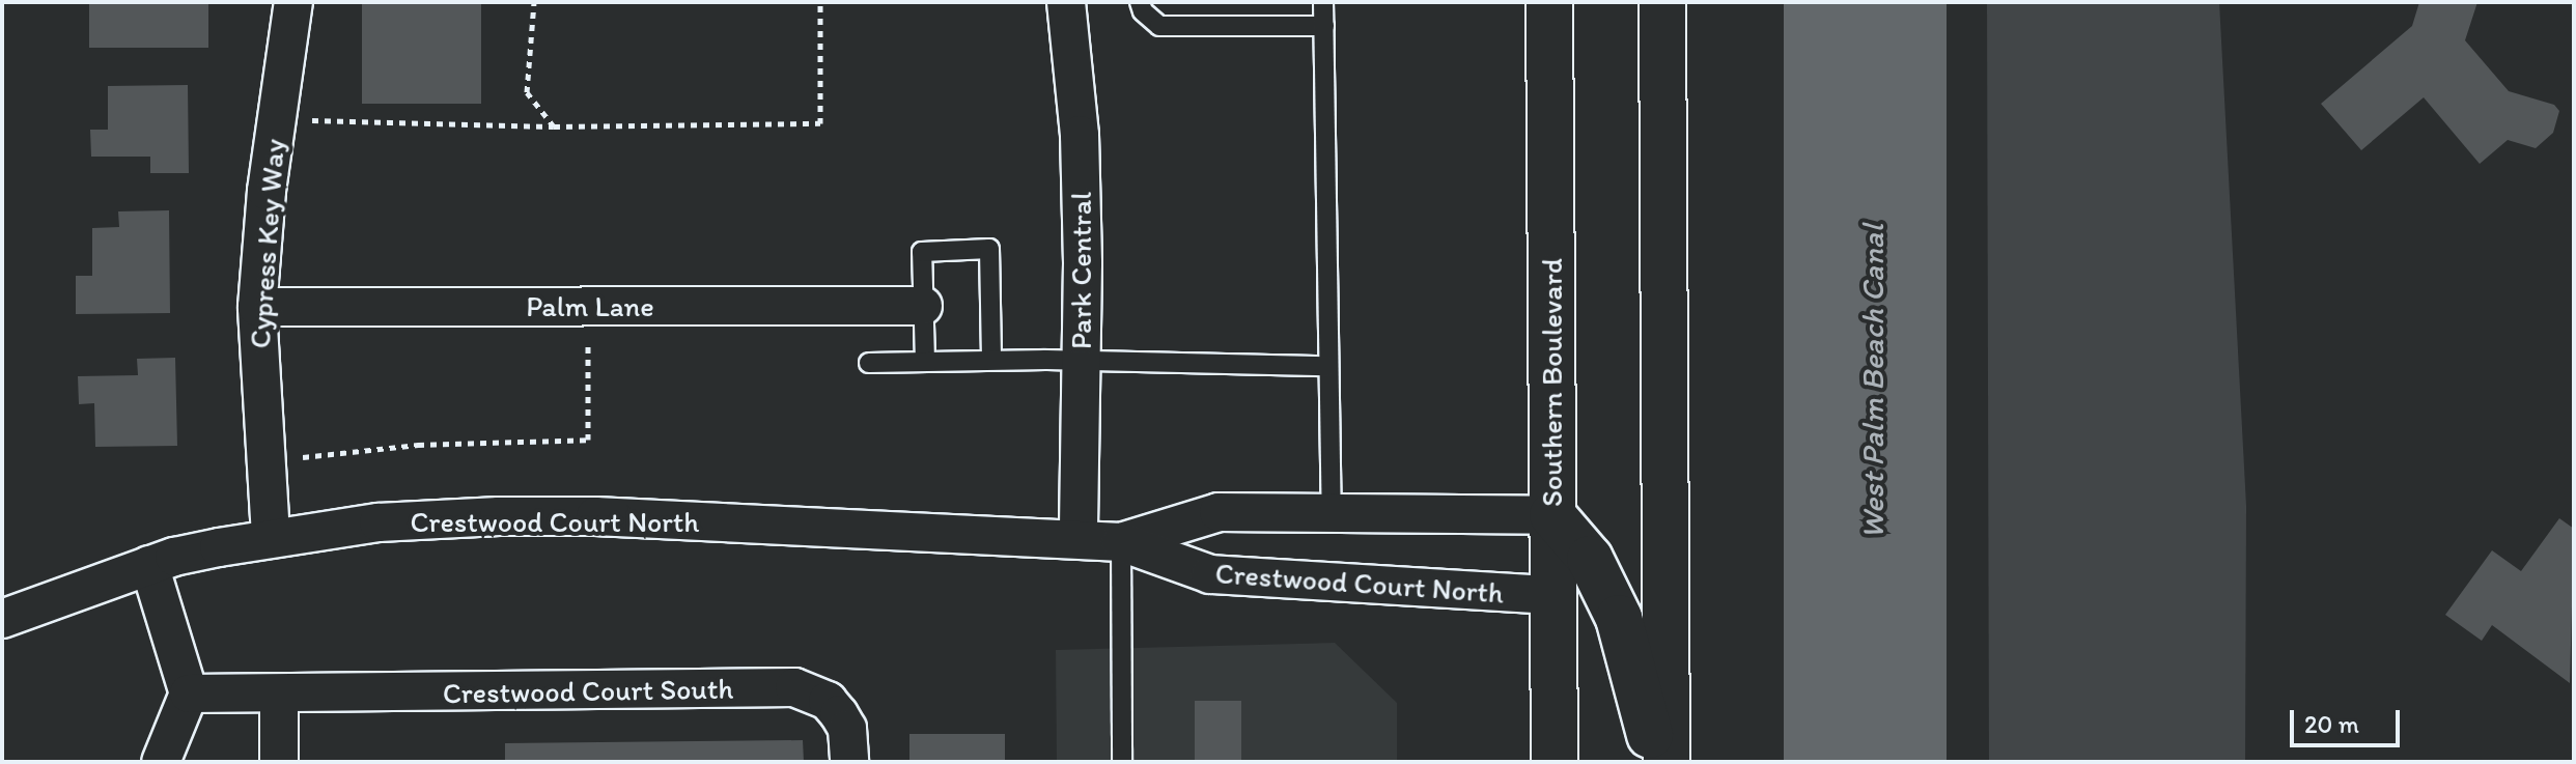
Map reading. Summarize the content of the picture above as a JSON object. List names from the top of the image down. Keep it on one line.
{"streets":{"highway":["Southern Boulevard"],"street":["Cypress Key Way","Park Central","Palm Lane","Crestwood Court North","Crestwood Court South"]},"crossings":[["Cypress Key Way","Palm Lane"],["Cypress Key Way","Crestwood Court North"],["Park Central","Crestwood Court North"],["Southern Boulevard","Crestwood Court North"]],"water":["West Palm Beach Canal"],"scale_bar":"20 m"}
